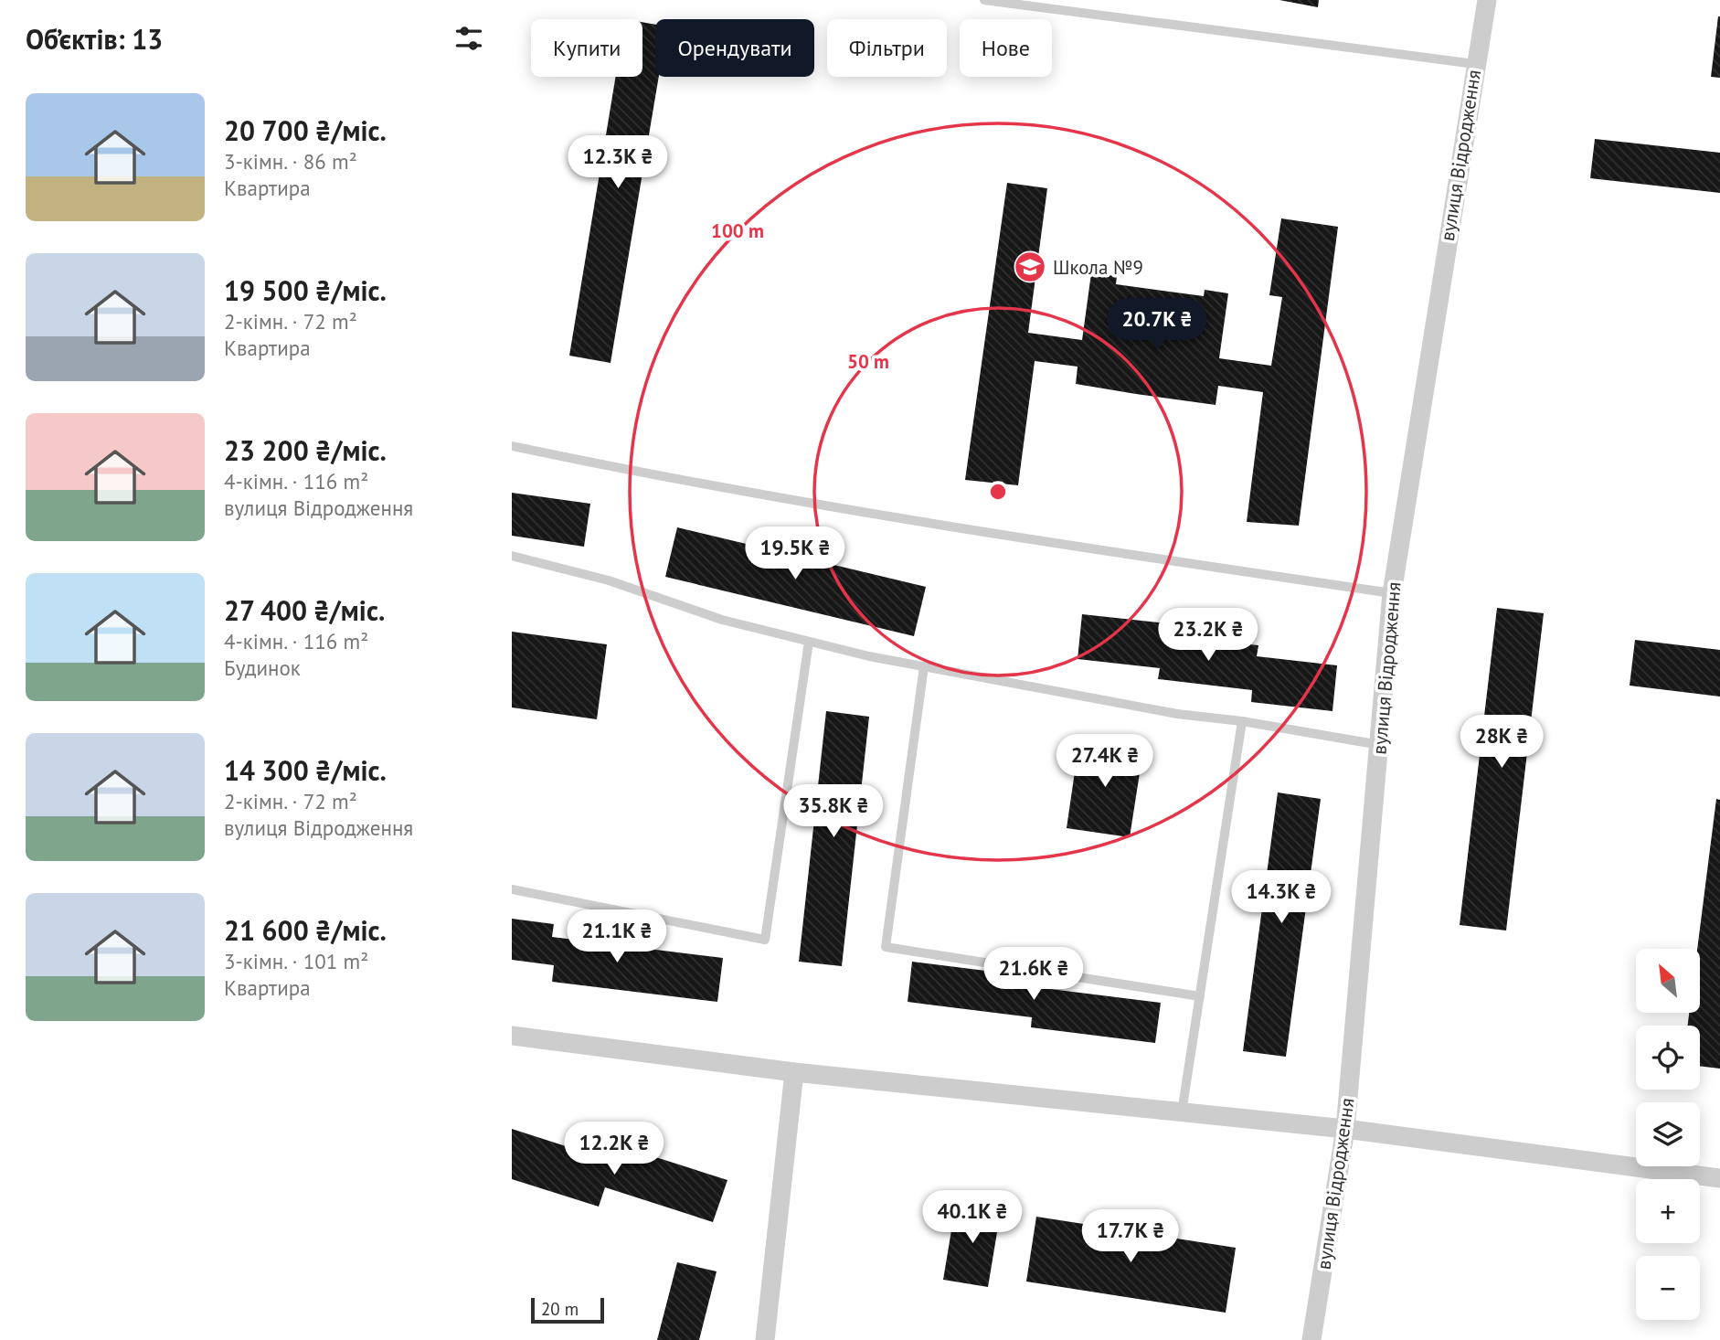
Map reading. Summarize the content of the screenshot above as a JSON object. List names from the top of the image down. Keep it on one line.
{"streets":{"street":["вулиця Відродження"]},"places":{"school or university":["Школа №9"]},"scale_bar":"20 m","north":"top left","page":{"heading":"Об’єктів: 13","chip":["Купити","Орендувати","Фільтри","Нове"],"list":[{"name":"20 700 ₴/міс.","note":"3-кімн. · 86 m² · Квартира"},{"name":"19 500 ₴/міс.","note":"2-кімн. · 72 m² · Квартира"},{"name":"23 200 ₴/міс.","note":"4-кімн. · 116 m² · вулиця Відродження"},{"name":"27 400 ₴/міс.","note":"4-кімн. · 116 m² · Будинок"},{"name":"14 300 ₴/міс.","note":"2-кімн. · 72 m² · вулиця Відродження"},{"name":"21 600 ₴/міс.","note":"3-кімн. · 101 m² · Квартира"}],"price":["12.3K ₴","20.7K ₴","19.5K ₴","23.2K ₴","28K ₴","27.4K ₴","35.8K ₴","14.3K ₴","21.1K ₴","21.6K ₴","12.2K ₴","40.1K ₴","17.7K ₴"],"map_buttons":["+","−"],"scale":"20 m"},"rings":["100 m","50 m"]}
